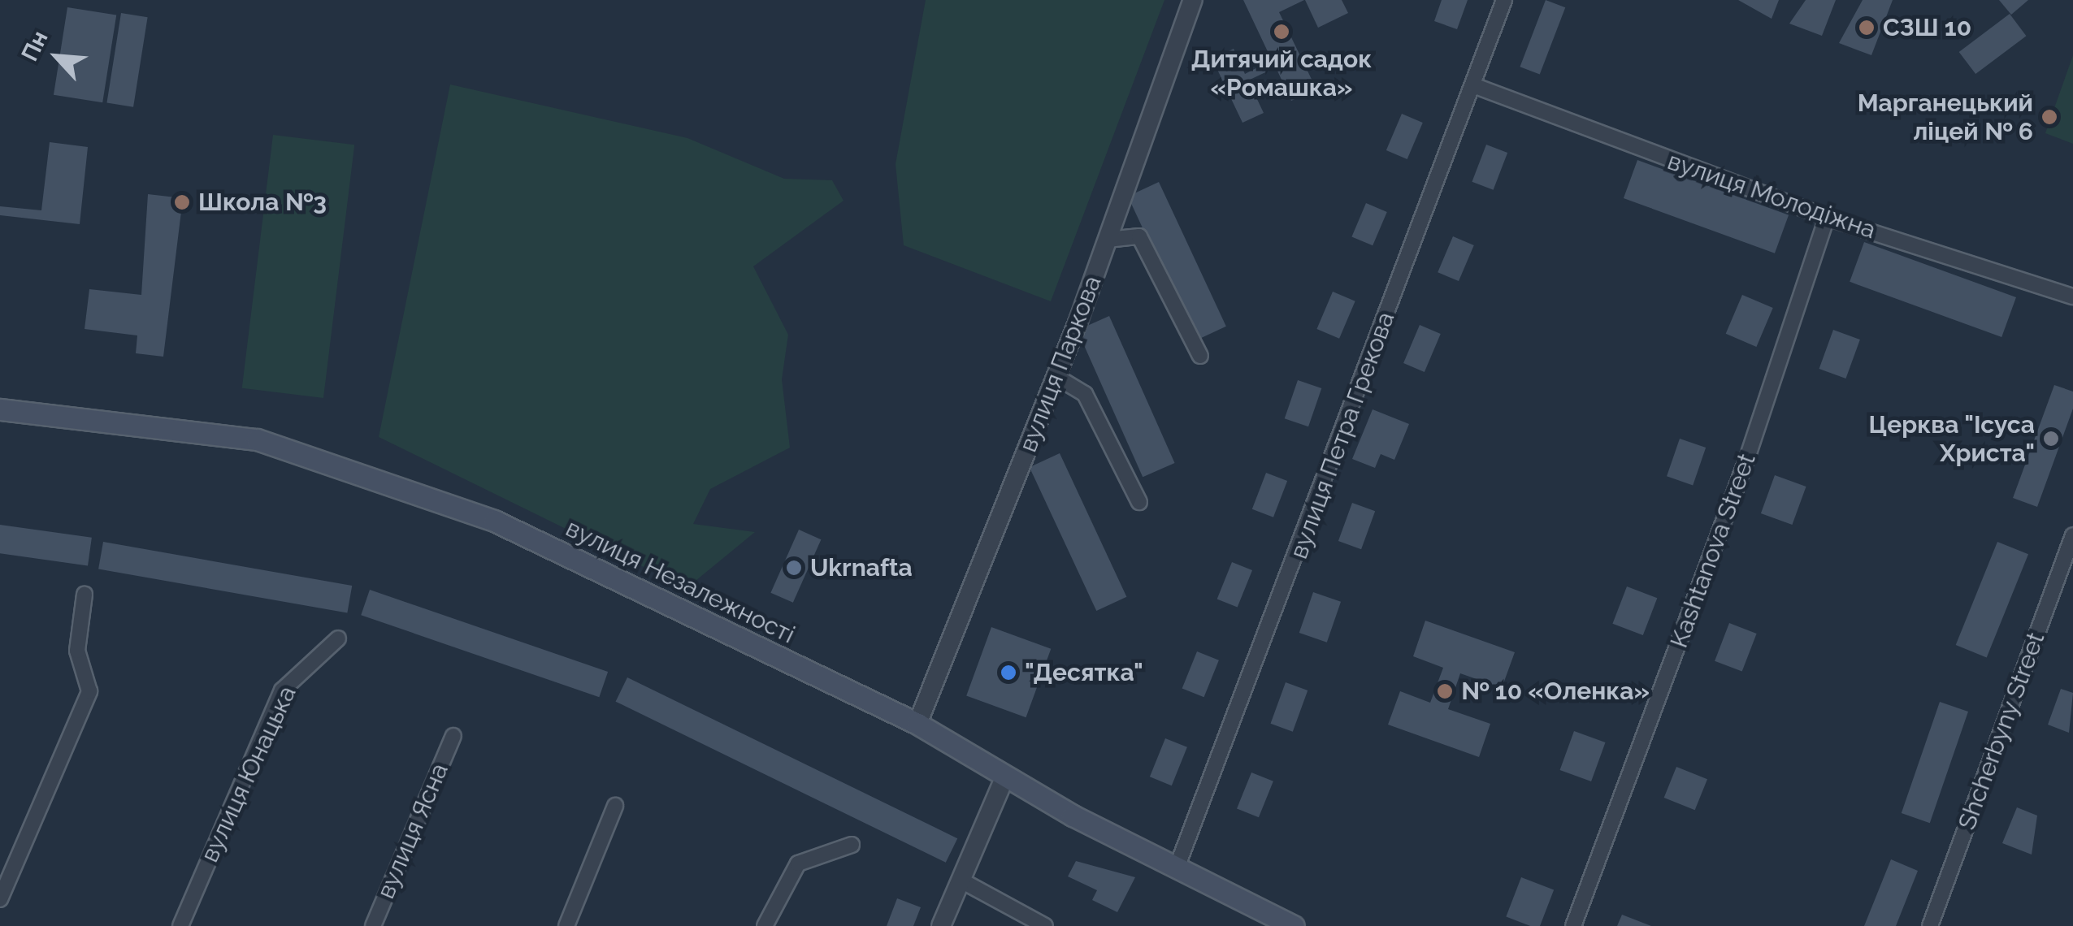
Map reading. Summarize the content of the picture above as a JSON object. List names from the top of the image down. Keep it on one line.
{"streets":{"main road":["вулиця Незалежності"],"street":["вулиця Молодіжна","вулиця Паркова","вулиця Петра Грекова","Kashtanova Street","Shcherbyny Street","вулиця Юнацька","вулиця Ясна"]},"crossings":[["вулиця Молодіжна","вулиця Петра Грекова"],["вулиця Молодіжна","Kashtanova Street"],["вулиця Паркова","вулиця Незалежності"],["вулиця Петра Грекова","вулиця Незалежності"]],"places":["СЗШ 10","Дитячий садок «Ромашка»","Марганецький ліцей № 6","Школа №3","Церква \"Ісуса Христа\"","Ukrnafta","\"Десятка\"","№ 10 «Оленка»"],"north":"top left"}
